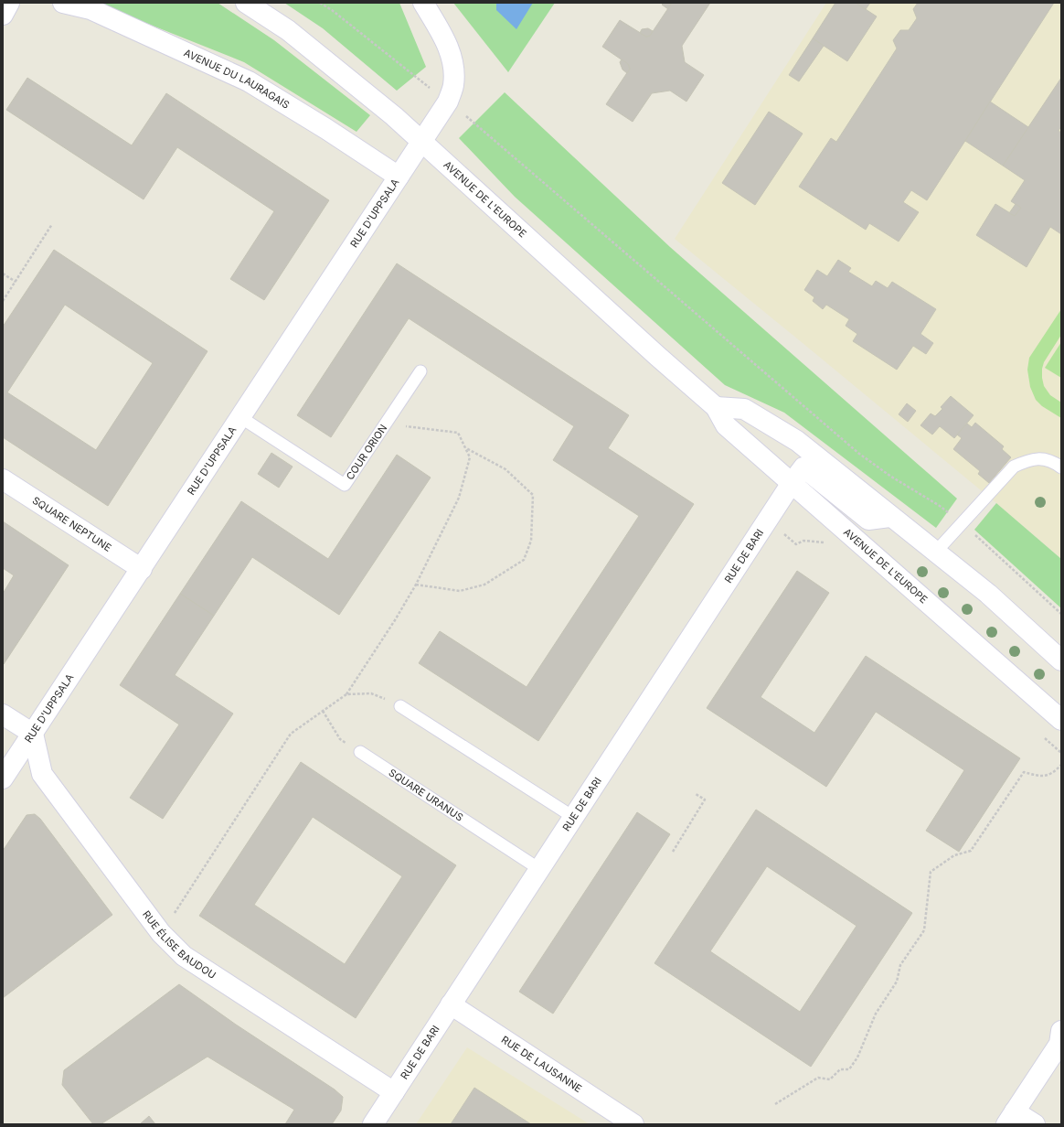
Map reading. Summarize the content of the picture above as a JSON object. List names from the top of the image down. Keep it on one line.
{"streets":{"street":["AVENUE DU LAURAGAIS","AVENUE DE L'EUROPE","RUE D'UPPSALA","SQUARE NEPTUNE","RUE DE BARI","RUE ÉLISE BAUDOU","RUE DE LAUSANNE"],"lane":["COUR ORION","SQUARE URANUS"]},"crossings":[["AVENUE DU LAURAGAIS","RUE D'UPPSALA"],["AVENUE DE L'EUROPE","RUE D'UPPSALA"],["AVENUE DE L'EUROPE","RUE DE BARI"],["RUE D'UPPSALA","COUR ORION"],["RUE D'UPPSALA","SQUARE NEPTUNE"],["RUE D'UPPSALA","RUE ÉLISE BAUDOU"],["RUE DE BARI","SQUARE URANUS"],["RUE DE BARI","RUE ÉLISE BAUDOU"],["RUE DE BARI","RUE DE LAUSANNE"]]}
